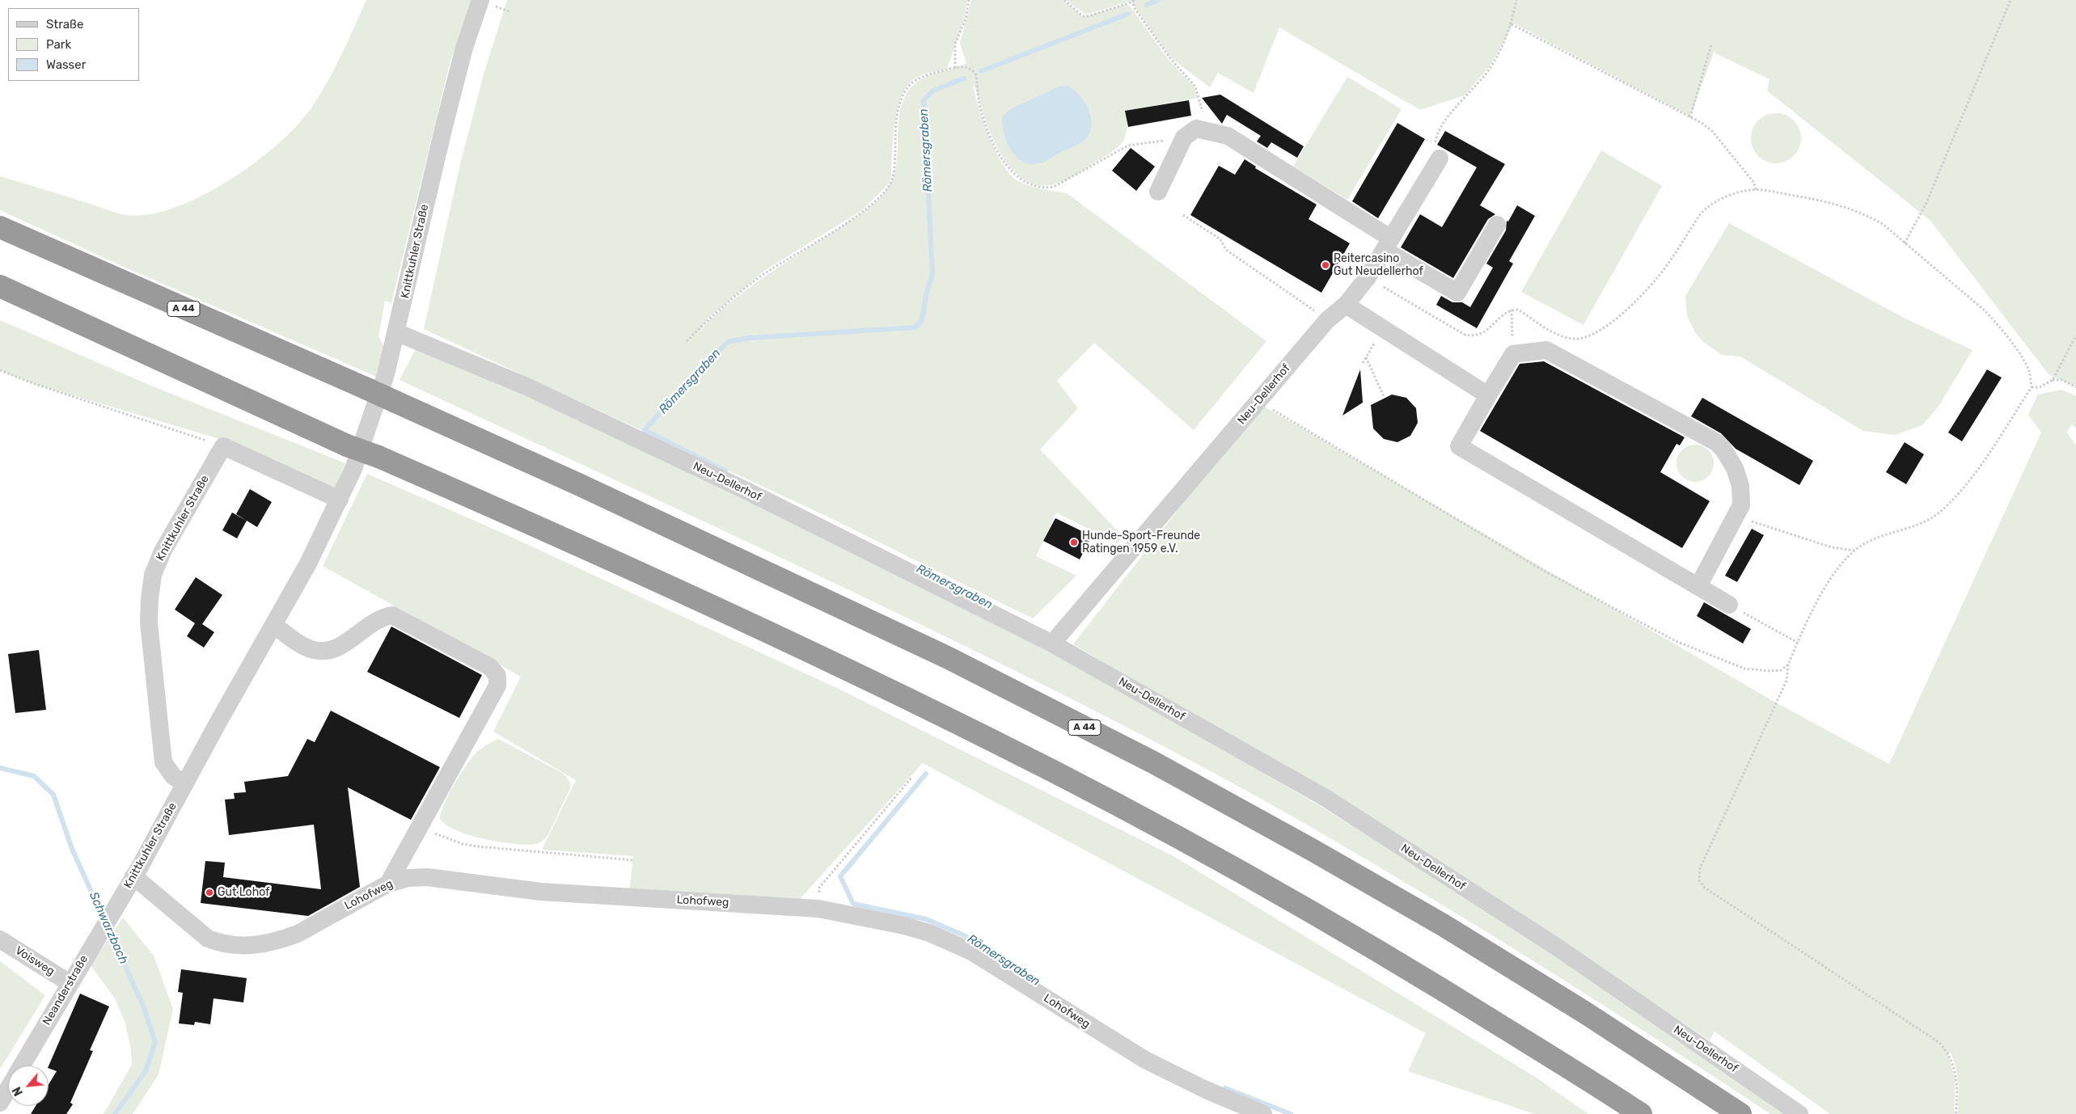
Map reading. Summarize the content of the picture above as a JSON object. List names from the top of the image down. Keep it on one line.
{"streets":{"highway":["A 44"],"street":["Knittkuhler Straße","Neu-Dellerhof","Lohofweg","Voisweg","Neanderstraße"]},"crossings":[["Knittkuhler Straße","Neu-Dellerhof"],["Knittkuhler Straße","Lohofweg"],["Knittkuhler Straße","Neanderstraße"],["Voisweg","Neanderstraße"]],"water":["Römersgraben","Schwarzbach"],"places":["Reitercasino Gut Neudellerhof","Hunde-Sport-Freunde Ratingen 1959 e.V.","Gut Lohof"],"legend":["Straße","Park","Wasser"],"north":"bottom left"}
